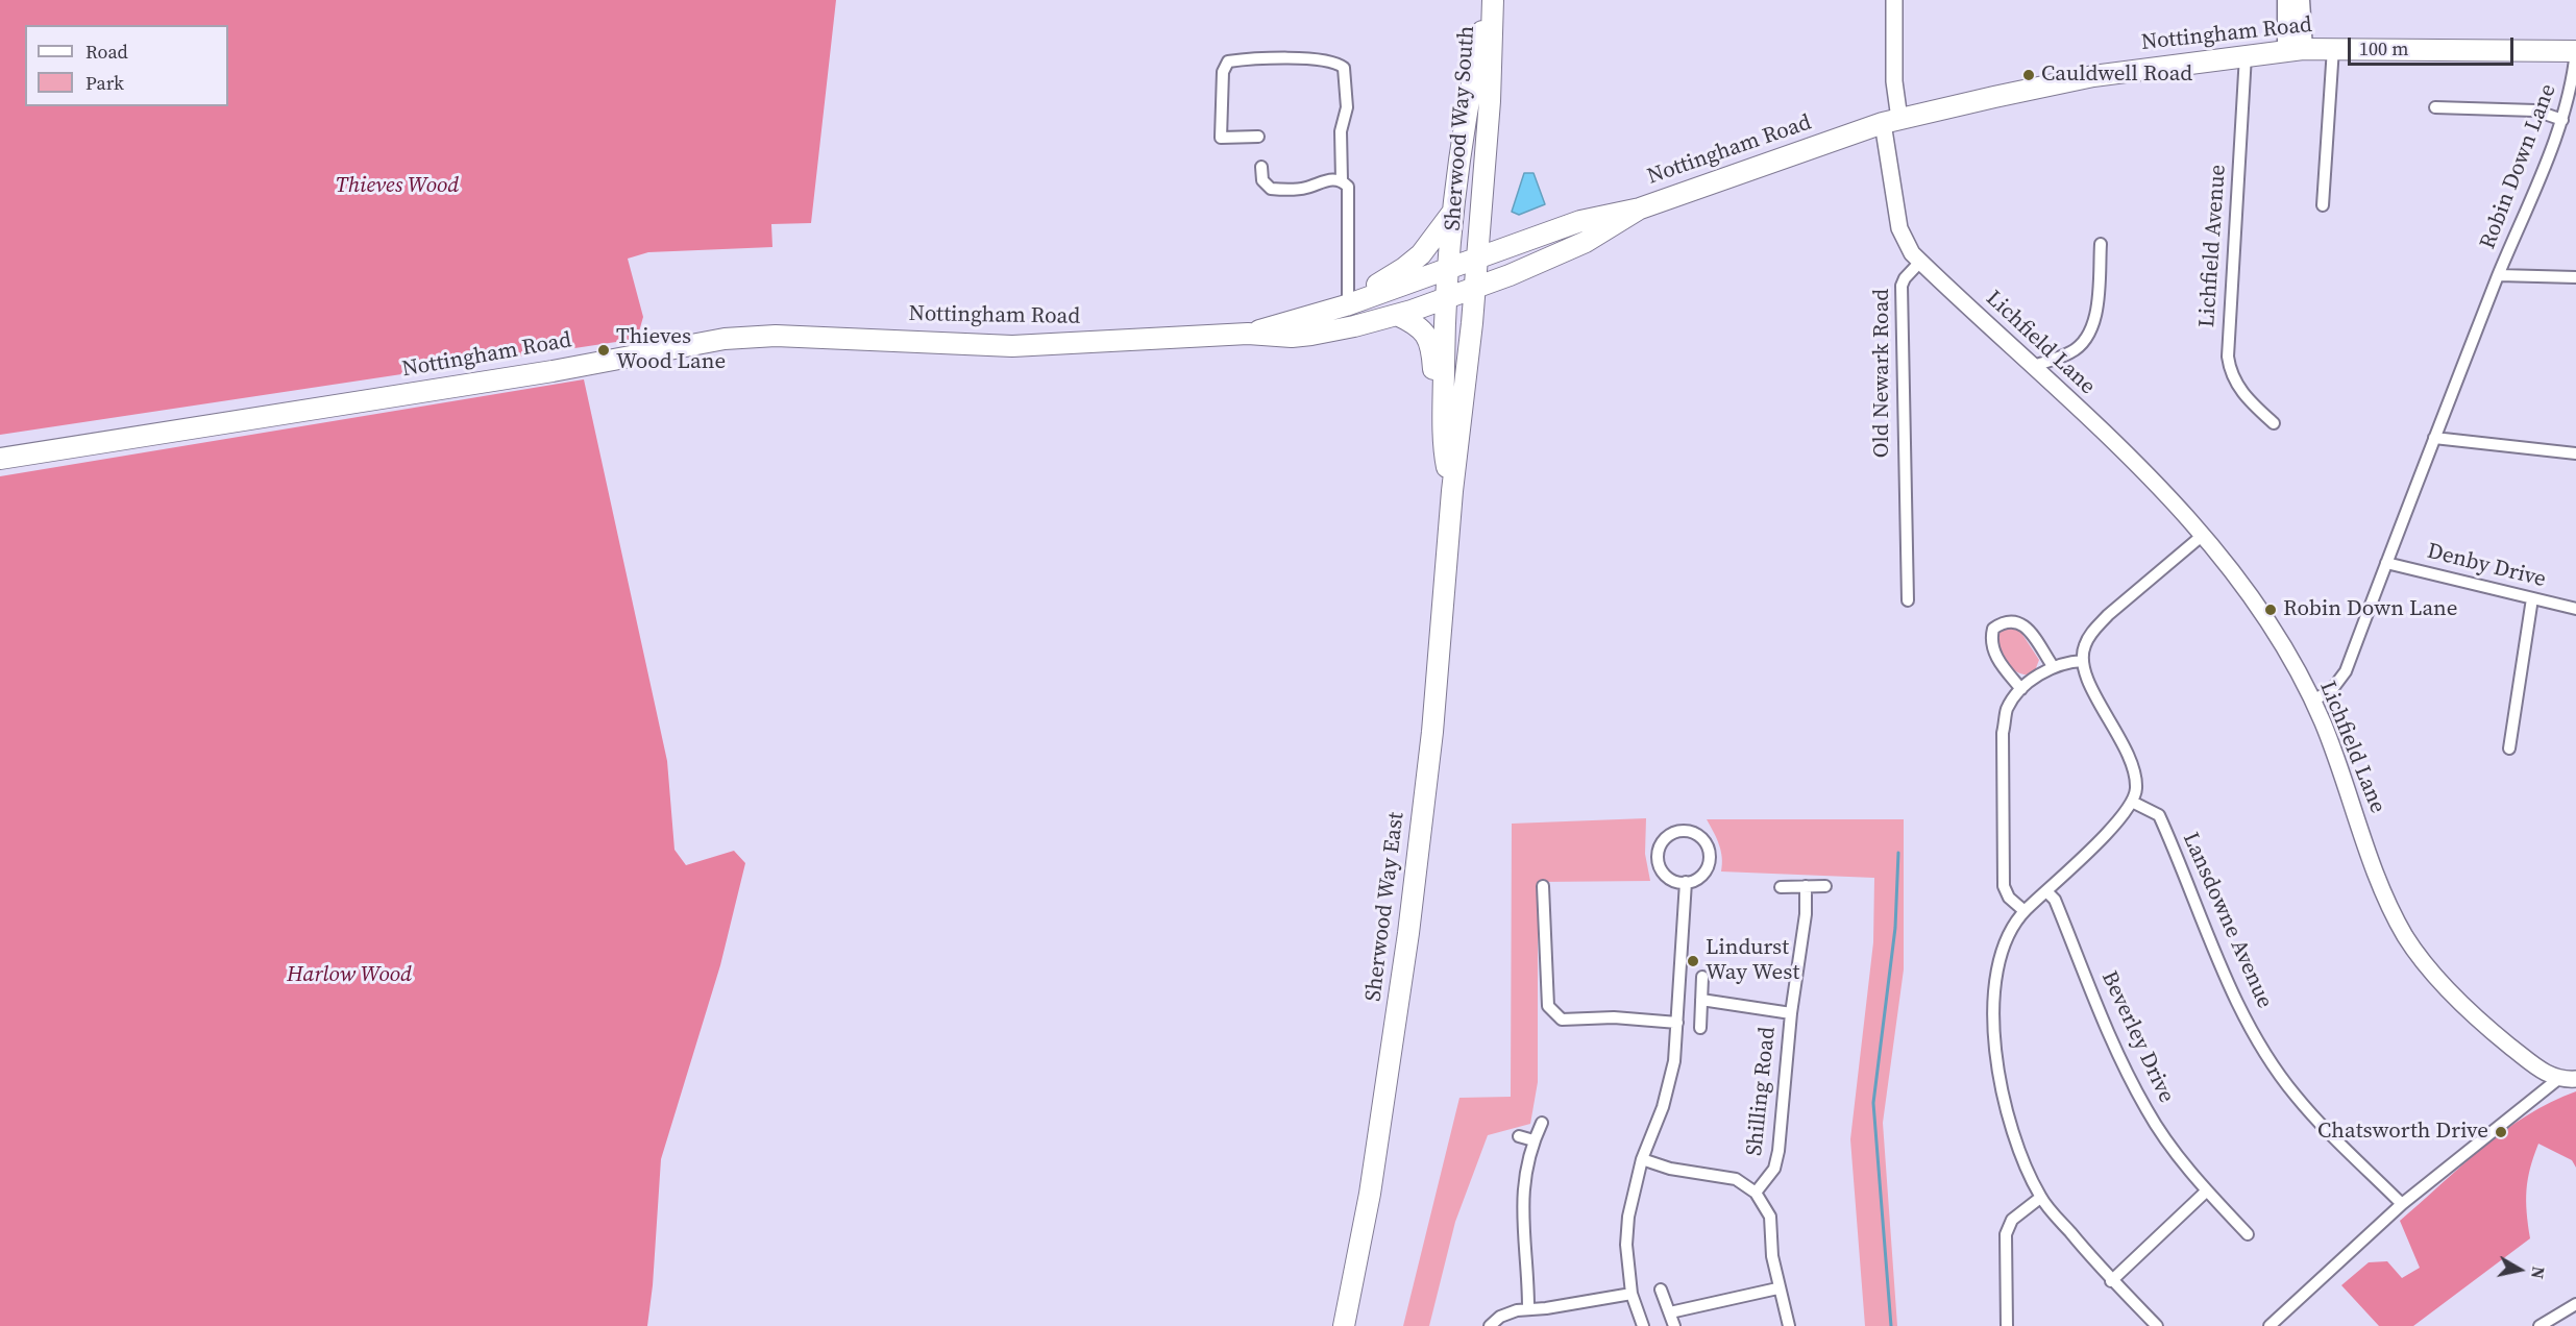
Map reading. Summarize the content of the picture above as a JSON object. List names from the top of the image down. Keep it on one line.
{"streets":{"highway":["Nottingham Road","Sherwood Way South","Sherwood Way East"],"street":["Robin Down Lane","Lichfield Avenue","Lichfield Lane","Old Newark Road","Denby Drive","Lansdowne Avenue","Beverley Drive","Shilling Road"]},"crossings":[["Nottingham Road","Sherwood Way South"],["Nottingham Road","Robin Down Lane"],["Nottingham Road","Lichfield Avenue"],["Nottingham Road","Sherwood Way East"],["Sherwood Way South","Sherwood Way East"],["Robin Down Lane","Lichfield Lane"],["Robin Down Lane","Denby Drive"],["Lichfield Lane","Old Newark Road"]],"parks":["Thieves Wood","Harlow Wood"],"places":["Cauldwell Road","Thieves Wood Lane","Robin Down Lane","Lindurst Way West","Chatsworth Drive"],"legend":["Road","Park"],"scale_bar":"100 m","north":"right"}
